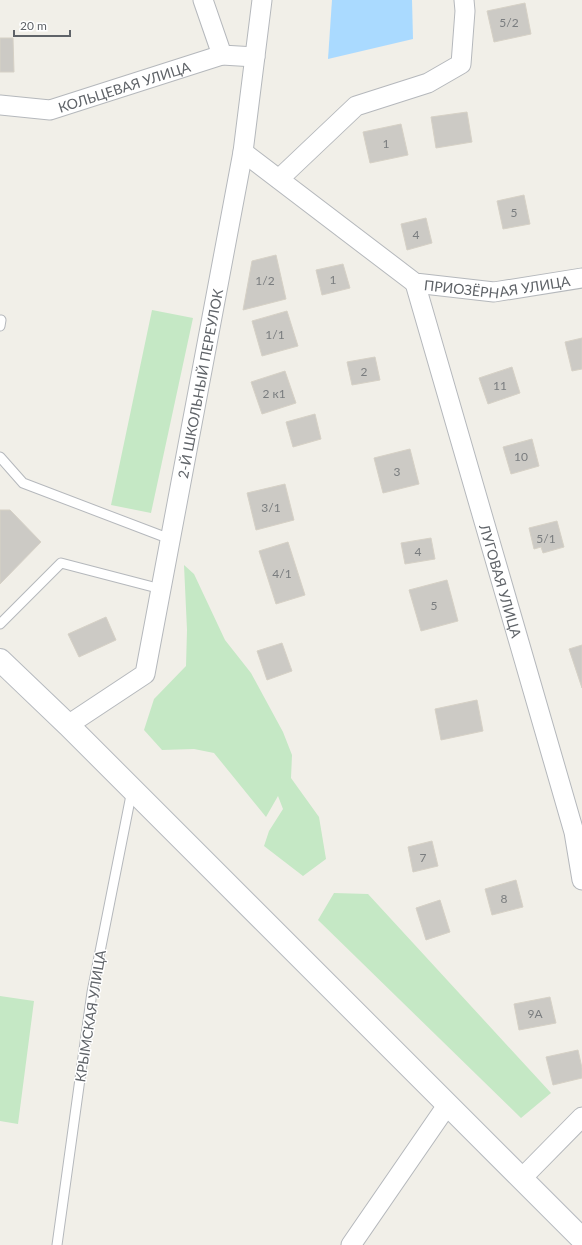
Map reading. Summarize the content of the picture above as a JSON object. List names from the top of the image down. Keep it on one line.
{"streets":{"street":["КОЛЬЦЕВАЯ УЛИЦА","ПРИОЗЁРНАЯ УЛИЦА","2-Й ШКОЛЬНЫЙ ПЕРЕУЛОК","ЛУГОВАЯ УЛИЦА"],"lane":["КРЫМСКАЯ УЛИЦА"]},"crossings":[["ПРИОЗЁРНАЯ УЛИЦА","2-Й ШКОЛЬНЫЙ ПЕРЕУЛОК"],["ПРИОЗЁРНАЯ УЛИЦА","ЛУГОВАЯ УЛИЦА"]],"house_numbers":["5/2","1","5","4","1","1/2","1/1","2","11","2 к1","10","3","3/1","5/1","4","4/1","5","7","8","9А"],"scale_bar":"20 m"}
